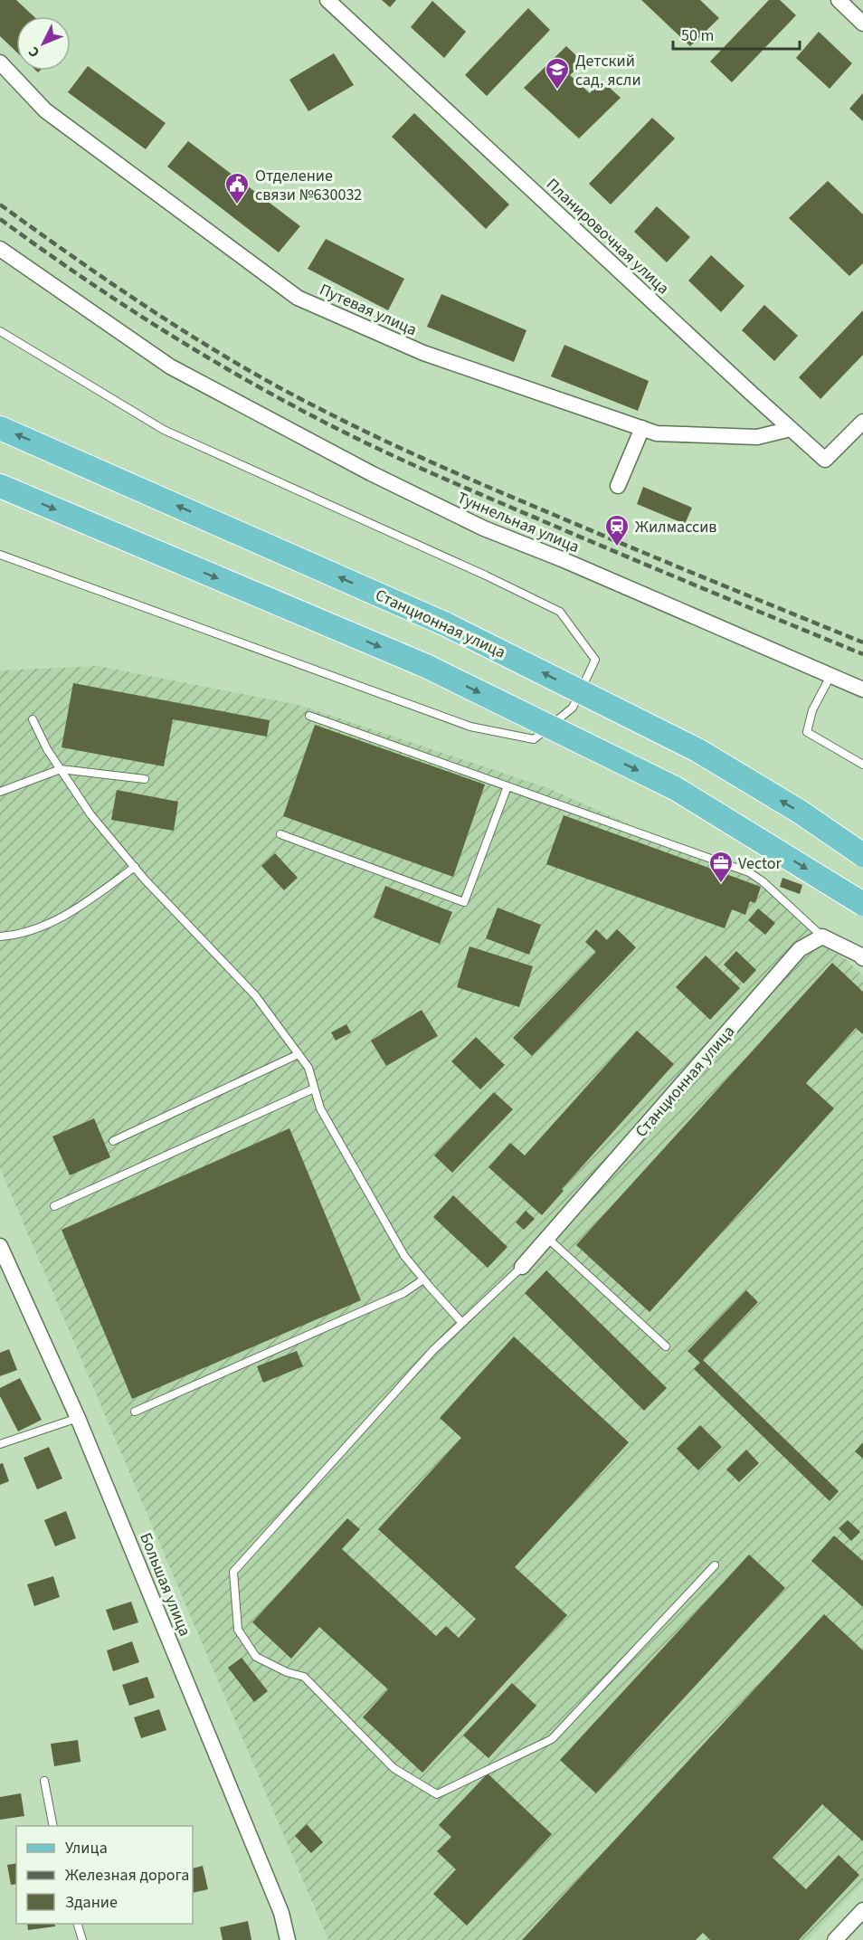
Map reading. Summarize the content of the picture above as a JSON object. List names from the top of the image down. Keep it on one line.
{"streets":{"main road":["Станционная улица"],"street":["Планировочная улица","Путевая улица","Туннельная улица","Большая улица"]},"crossings":[["Планировочная улица","Путевая улица"]],"places":{"school or university":["Детский сад, ясли"],"public building":["Отделение связи №630032"],"station":["Жилмассив"],"office":["Vector"]},"legend":["Улица","Железная дорога","Здание"],"scale_bar":"50 m","north":"bottom left"}
